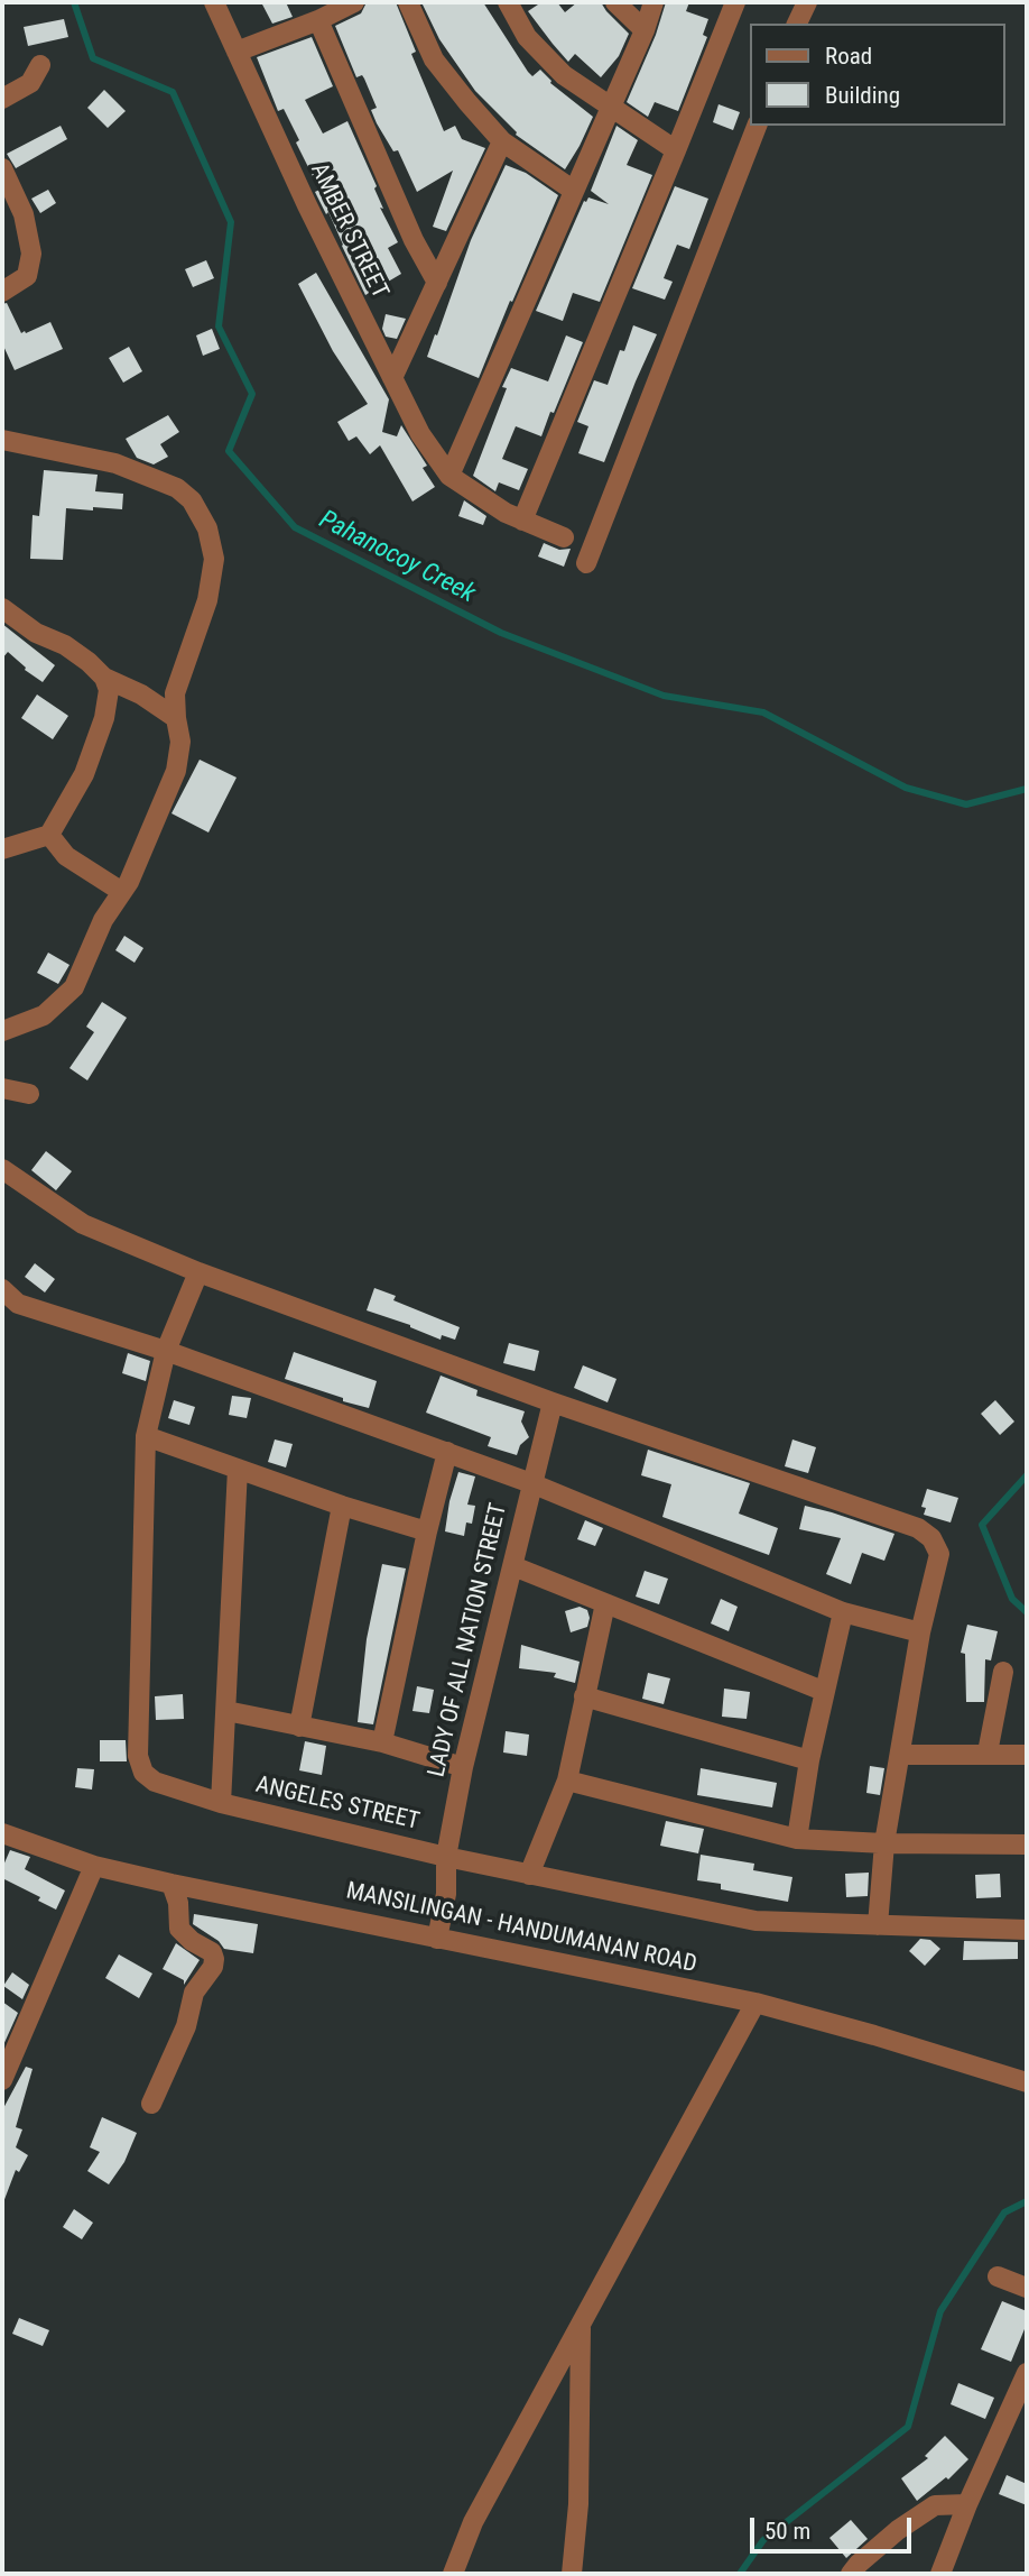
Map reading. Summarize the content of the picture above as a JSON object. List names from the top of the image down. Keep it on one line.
{"streets":{"street":["AMBER STREET","LADY OF ALL NATION STREET","ANGELES STREET","MANSILINGAN - HANDUMANAN ROAD"]},"crossings":[["LADY OF ALL NATION STREET","ANGELES STREET"],["LADY OF ALL NATION STREET","MANSILINGAN - HANDUMANAN ROAD"]],"water":["Pahanocoy Creek"],"legend":["Road","Building"],"scale_bar":"50 m"}
